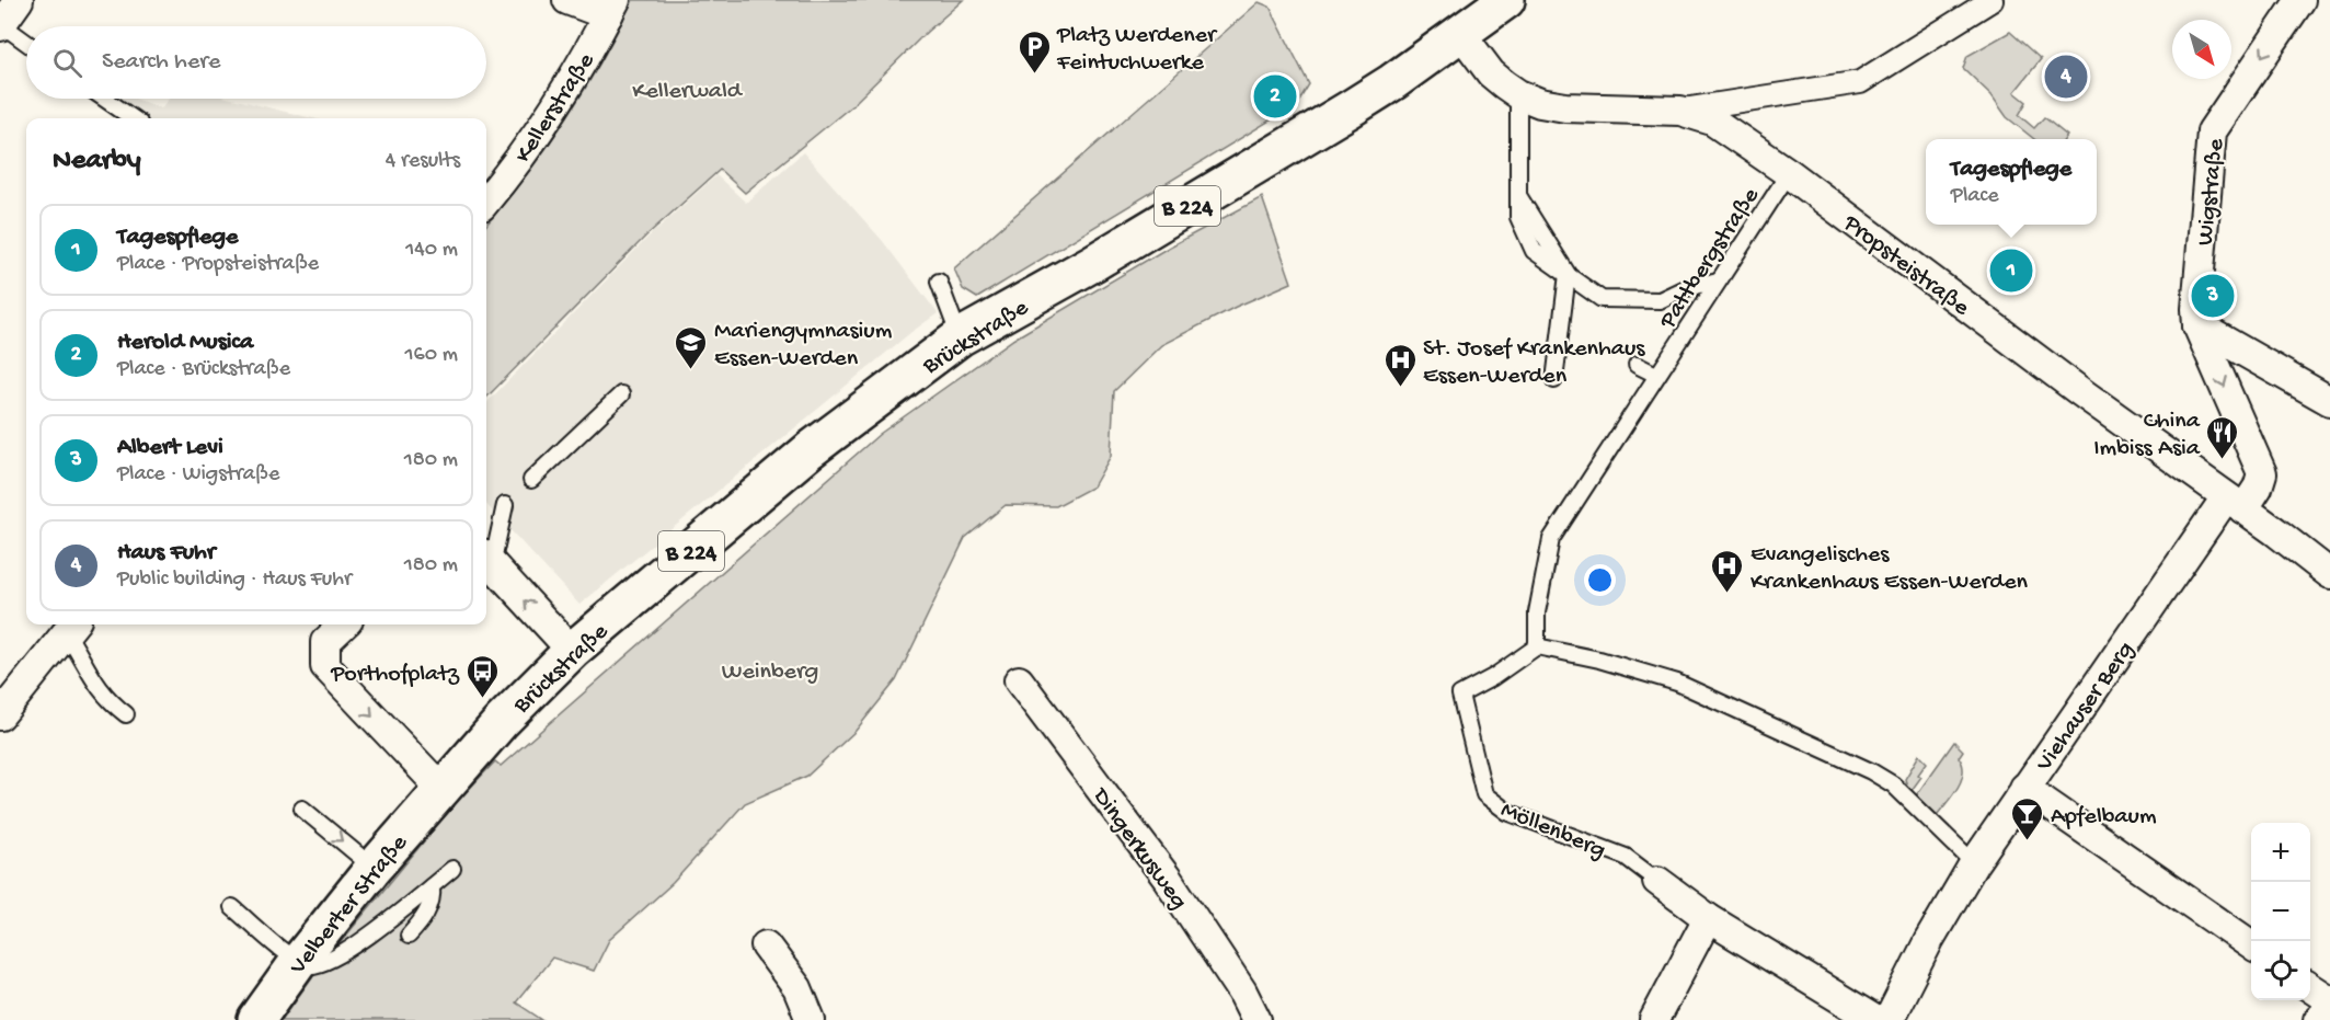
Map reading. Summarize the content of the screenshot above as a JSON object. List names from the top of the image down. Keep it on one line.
{"streets":{"main road":["B 224","Brückstraße","Velberter Straße"],"street":["Kellerstraße","Wigstraße","Propsteistraße","Viehauser Berg","Möllenberg","Dingerkusweg"],"lane":["Pattbergstraße"]},"crossings":[["Wigstraße","Propsteistraße"],["Wigstraße","Viehauser Berg"],["Pattbergstraße","Propsteistraße"],["Pattbergstraße","Möllenberg"],["Propsteistraße","Brückstraße"],["Propsteistraße","Viehauser Berg"],["Brückstraße","Velberter Straße"]],"one_way":["Wigstraße"],"parks":["Kellerwald","Weinberg"],"places":{"parking":["Platz Werdener Feintuchwerke"],"school or university":["Mariengymnasium Essen-Werden"],"hospital":["St. Josef Krankenhaus Essen-Werden","Evangelisches Krankenhaus Essen-Werden"],"restaurant":["China Imbiss Asia"],"bus stop":["Porthofplatz"],"bar":["Apfelbaum"]},"north":"bottom right","page":{"search":"Search here","pins":["4","2","1","3"],"heading":["Nearby","4 results"],"popup":["Tagespflege","Place"],"list":[{"mark":"1","name":"Tagespflege","note":"Place · Propsteistraße","value":"140 m"},{"mark":"2","name":"Herold Musica","note":"Place · Brückstraße","value":"160 m"},{"mark":"3","name":"Albert Levi","note":"Place · Wigstraße","value":"180 m"},{"mark":"4","name":"Haus Fuhr","note":"Public building · Haus Fuhr","value":"180 m"}],"map_buttons":["+","−"]}}
